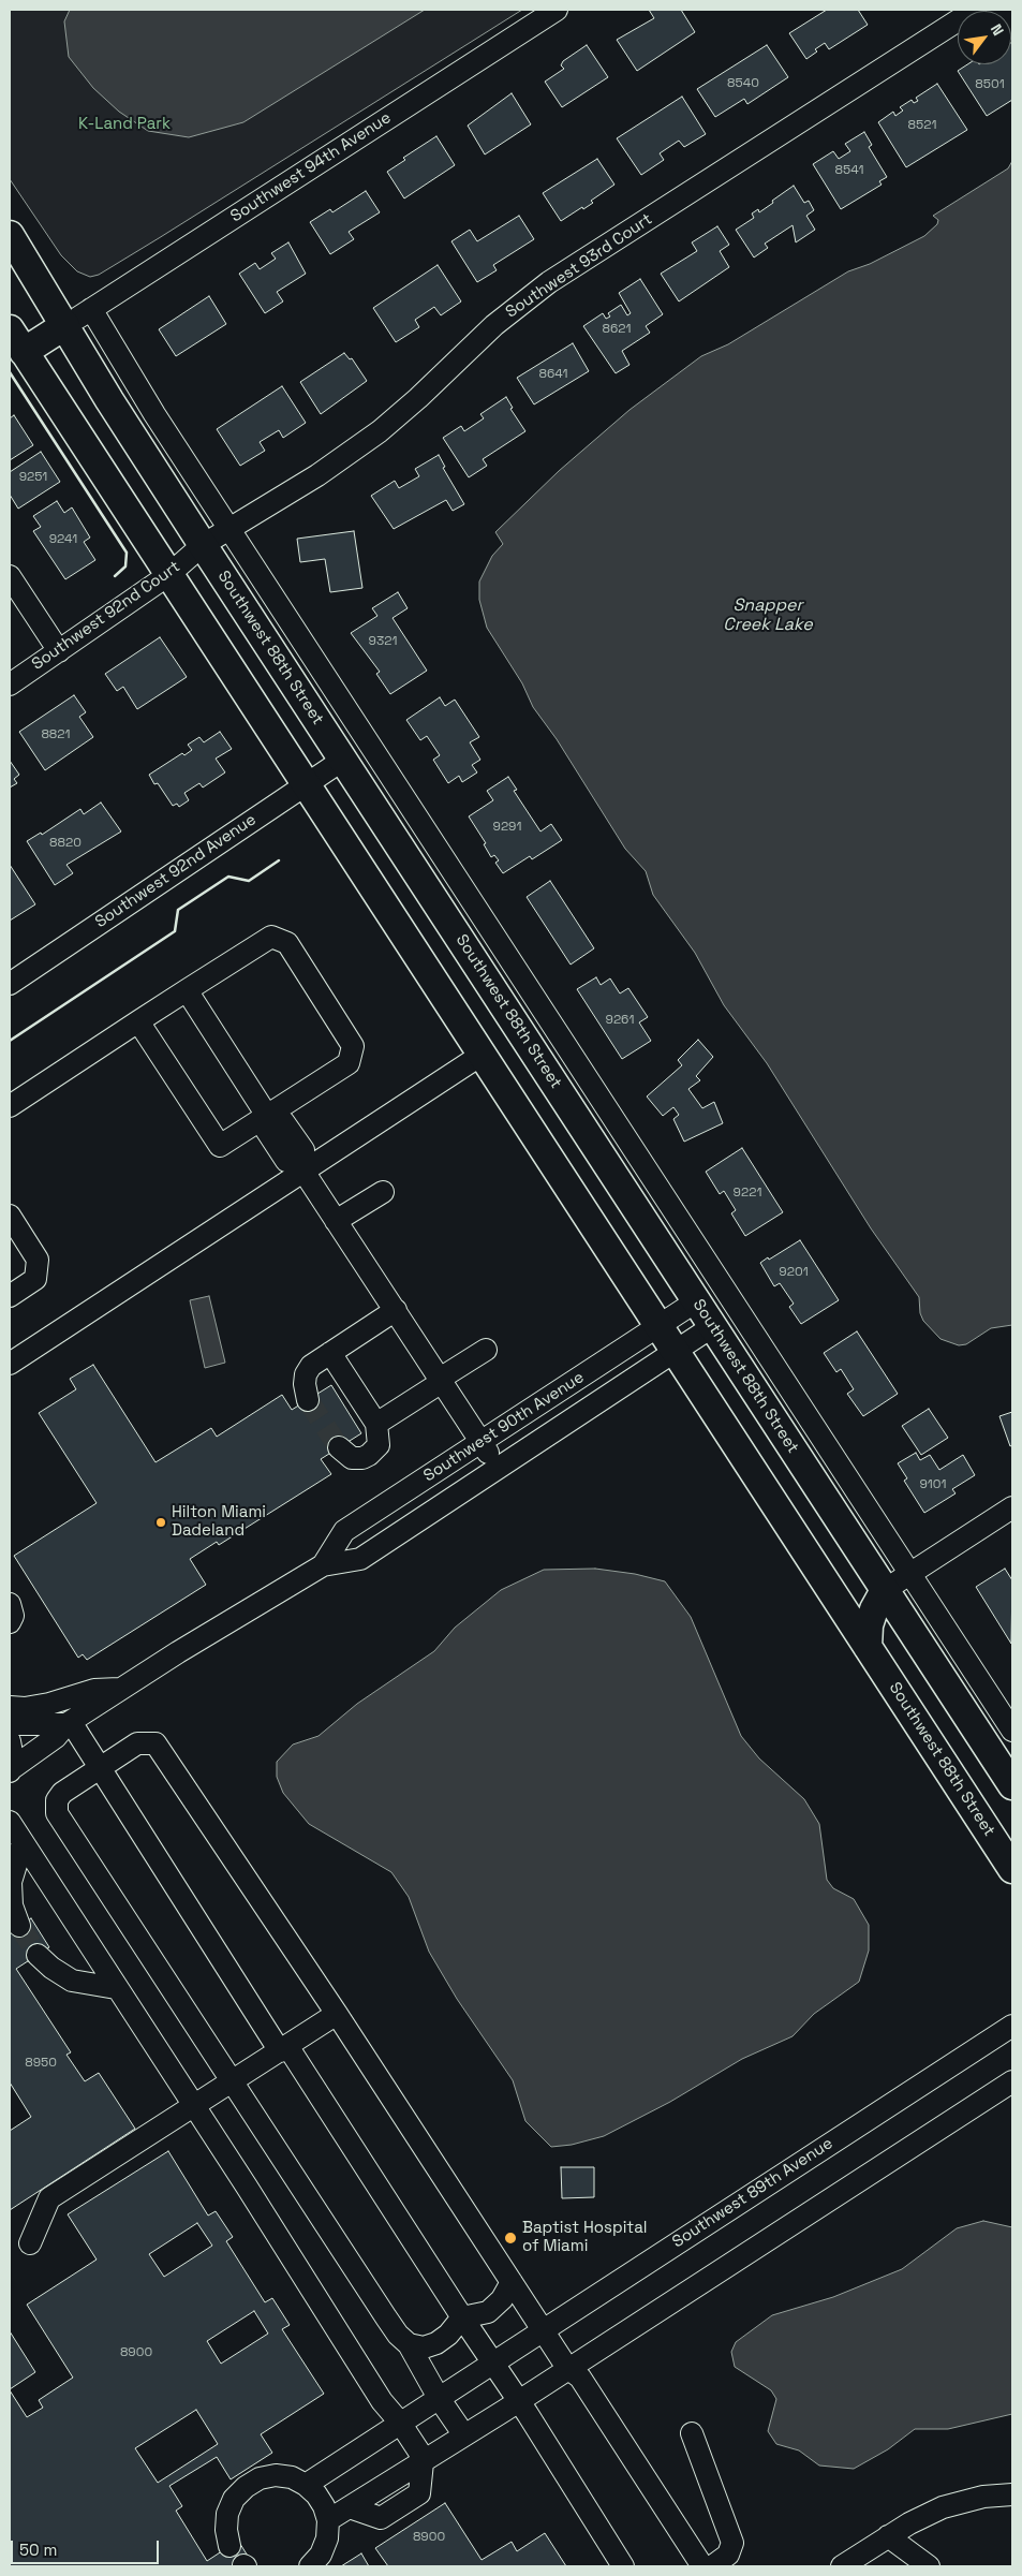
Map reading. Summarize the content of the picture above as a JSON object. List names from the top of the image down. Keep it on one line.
{"streets":{"main road":["Southwest 88th Street"],"street":["Southwest 94th Avenue","Southwest 93rd Court","Southwest 92nd Court","Southwest 92nd Avenue","Southwest 90th Avenue","Southwest 89th Avenue"]},"crossings":[["Southwest 94th Avenue","Southwest 88th Street"],["Southwest 93rd Court","Southwest 92nd Court"],["Southwest 93rd Court","Southwest 88th Street"],["Southwest 92nd Court","Southwest 88th Street"],["Southwest 88th Street","Southwest 92nd Avenue"],["Southwest 88th Street","Southwest 90th Avenue"]],"water":["Snapper Creek Lake"],"parks":["K-Land Park"],"places":["Hilton Miami Dadeland","Baptist Hospital of Miami"],"house_numbers":["8540","8501","8521","8541","8621","8641","9251","9241","9321","8821","9291","8820","9261","9221","9201","9101","8950","8900","8900"],"scale_bar":"50 m","north":"top right"}
